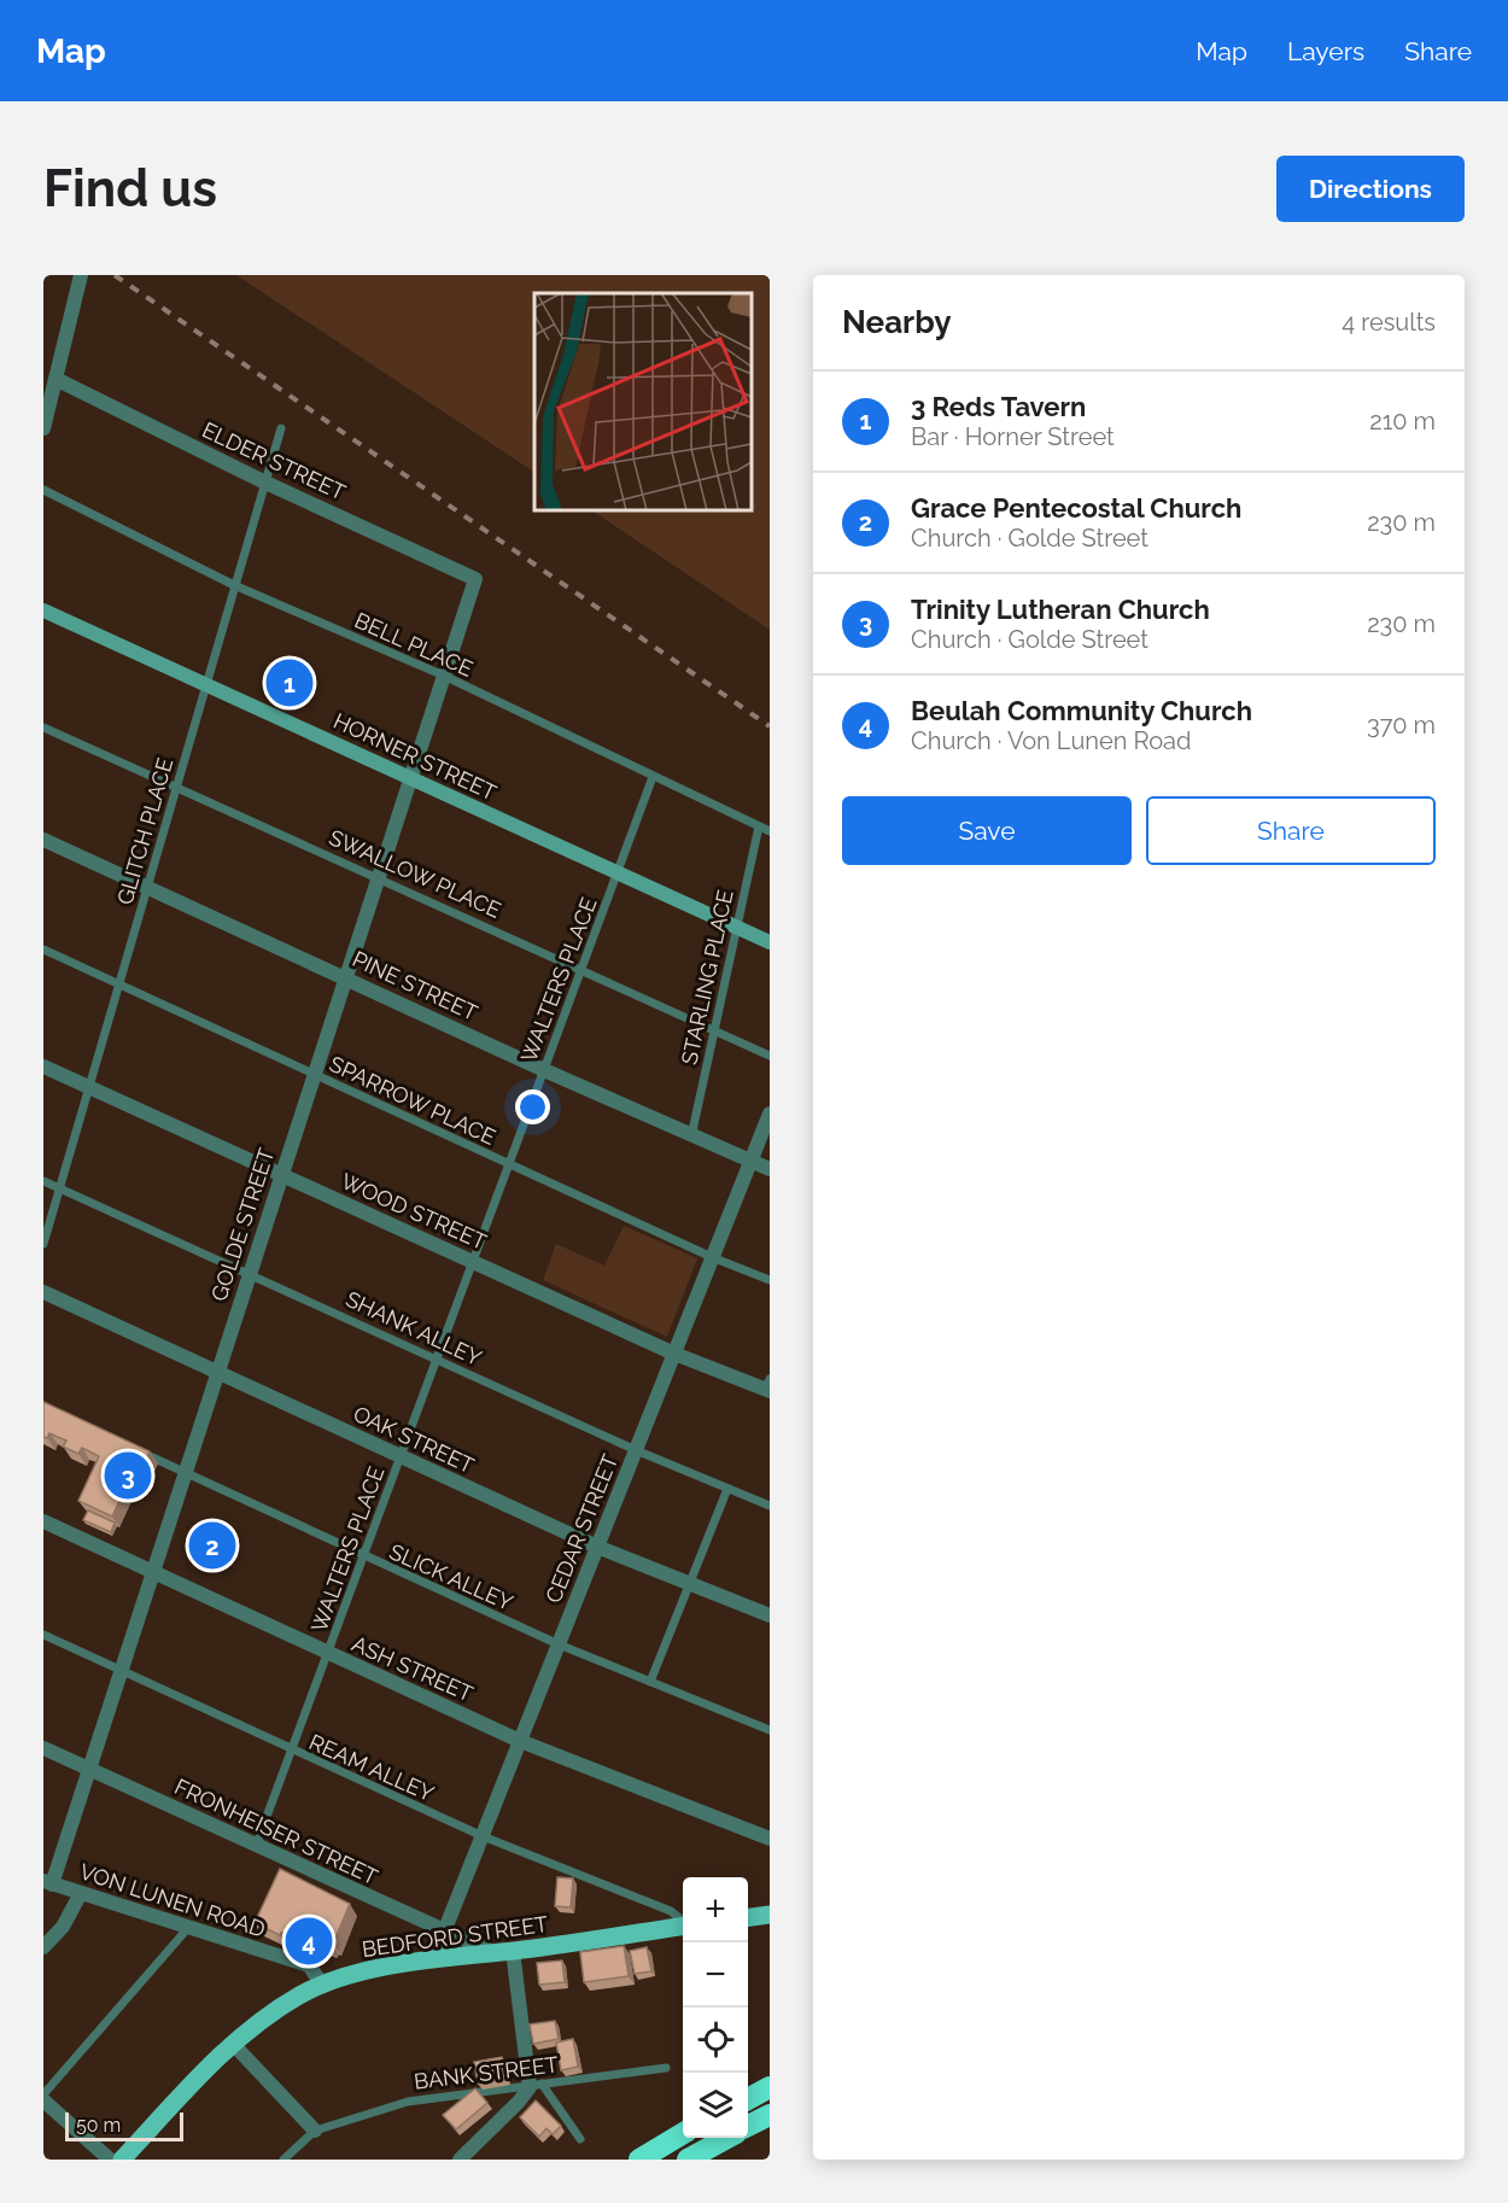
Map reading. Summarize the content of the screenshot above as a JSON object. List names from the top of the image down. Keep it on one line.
{"streets":{"main road":["HORNER STREET","BEDFORD STREET"],"street":["ELDER STREET","PINE STREET","WOOD STREET","GOLDE STREET","OAK STREET","CEDAR STREET","ASH STREET","FRONHEISER STREET","VON LUNEN ROAD"],"lane":["BELL PLACE","GLITCH PLACE","SWALLOW PLACE","STARLING PLACE","WALTERS PLACE","SPARROW PLACE","SHANK ALLEY","SLICK ALLEY","REAM ALLEY","BANK STREET"]},"crossings":[["ELDER STREET","GLITCH PLACE"],["ELDER STREET","GOLDE STREET"],["BELL PLACE","GLITCH PLACE"],["BELL PLACE","STARLING PLACE"],["BELL PLACE","WALTERS PLACE"],["BELL PLACE","GOLDE STREET"],["HORNER STREET","GLITCH PLACE"],["HORNER STREET","STARLING PLACE"],["HORNER STREET","WALTERS PLACE"],["HORNER STREET","GOLDE STREET"],["GLITCH PLACE","SWALLOW PLACE"],["GLITCH PLACE","PINE STREET"],["GLITCH PLACE","SPARROW PLACE"],["GLITCH PLACE","WOOD STREET"],["GLITCH PLACE","SHANK ALLEY"],["SWALLOW PLACE","STARLING PLACE"],["SWALLOW PLACE","WALTERS PLACE"],["SWALLOW PLACE","GOLDE STREET"],["STARLING PLACE","PINE STREET"],["WALTERS PLACE","PINE STREET"],["WALTERS PLACE","SPARROW PLACE"],["WALTERS PLACE","WOOD STREET"],["WALTERS PLACE","SHANK ALLEY"],["WALTERS PLACE","OAK STREET"],["WALTERS PLACE","SLICK ALLEY"],["WALTERS PLACE","ASH STREET"],["WALTERS PLACE","REAM ALLEY"],["WALTERS PLACE","FRONHEISER STREET"],["PINE STREET","GOLDE STREET"],["PINE STREET","CEDAR STREET"],["SPARROW PLACE","GOLDE STREET"],["SPARROW PLACE","CEDAR STREET"],["WOOD STREET","GOLDE STREET"],["WOOD STREET","CEDAR STREET"],["GOLDE STREET","SHANK ALLEY"],["GOLDE STREET","OAK STREET"],["GOLDE STREET","SLICK ALLEY"],["GOLDE STREET","ASH STREET"],["GOLDE STREET","REAM ALLEY"],["GOLDE STREET","FRONHEISER STREET"],["GOLDE STREET","VON LUNEN ROAD"],["SHANK ALLEY","CEDAR STREET"],["OAK STREET","CEDAR STREET"],["CEDAR STREET","SLICK ALLEY"],["CEDAR STREET","ASH STREET"],["CEDAR STREET","REAM ALLEY"],["CEDAR STREET","FRONHEISER STREET"],["CEDAR STREET","BEDFORD STREET"],["FRONHEISER STREET","BEDFORD STREET"],["VON LUNEN ROAD","BEDFORD STREET"]],"scale_bar":"50 m","page":{"header":"Map","nav":["Map","Layers","Share"],"buttons":["Directions",["Save","Share"]],"title":"Find us","heading":["Nearby","4 results"],"list":[{"mark":"1","name":"3 Reds Tavern","note":"Bar · Horner Street","value":"210 m"},{"mark":"2","name":"Grace Pentecostal Church","note":"Church · Golde Street","value":"230 m"},{"mark":"3","name":"Trinity Lutheran Church","note":"Church · Golde Street","value":"230 m"},{"mark":"4","name":"Beulah Community Church","note":"Church · Von Lunen Road","value":"370 m"}],"pins":["1","3","2","4"],"map_buttons":["+","−"],"scale":"50 m"}}
